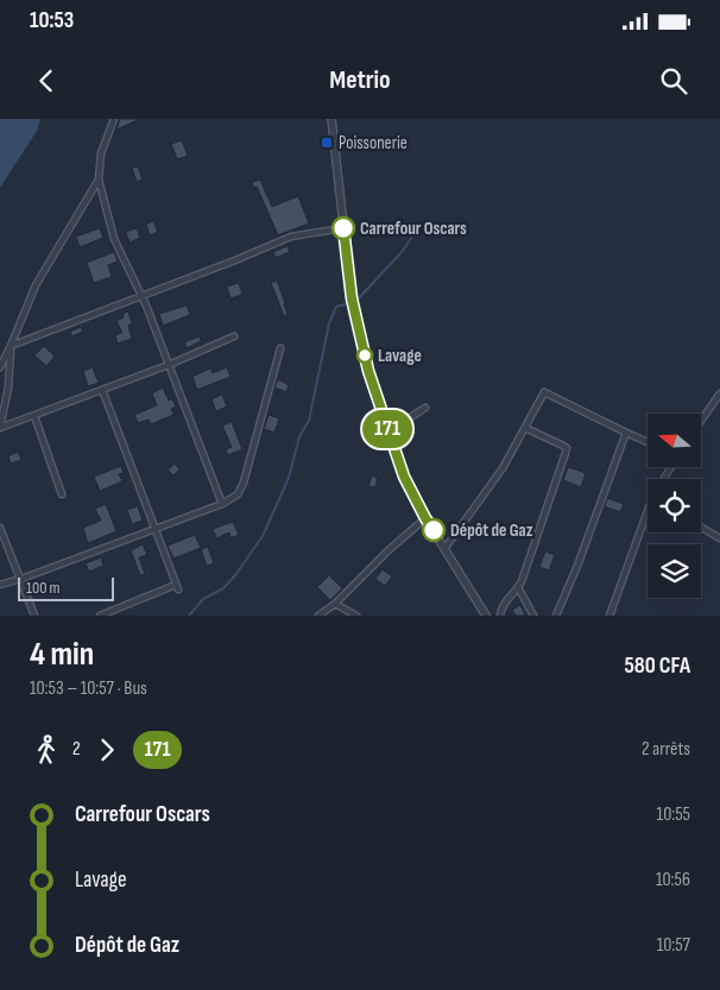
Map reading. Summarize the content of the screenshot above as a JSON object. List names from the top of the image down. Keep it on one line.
{"places":{"transit":["Poissonerie"],"other":["Carrefour Oscars","Lavage","Dépôt de Gaz"]},"lines":["bus line 171"],"scale_bar":"100 m","north":"left","page":{"status":"10:53","header":"Metrio","on_map":"171","scale":"100 m","heading":["4 min","10:53 – 10:57 · Bus","580 CFA"],"legs":["2","171","2 arrêts"],"list":[{"name":"Carrefour Oscars","value":"10:55"},{"name":"Lavage","value":"10:56"},{"name":"Dépôt de Gaz","value":"10:57"}]}}
